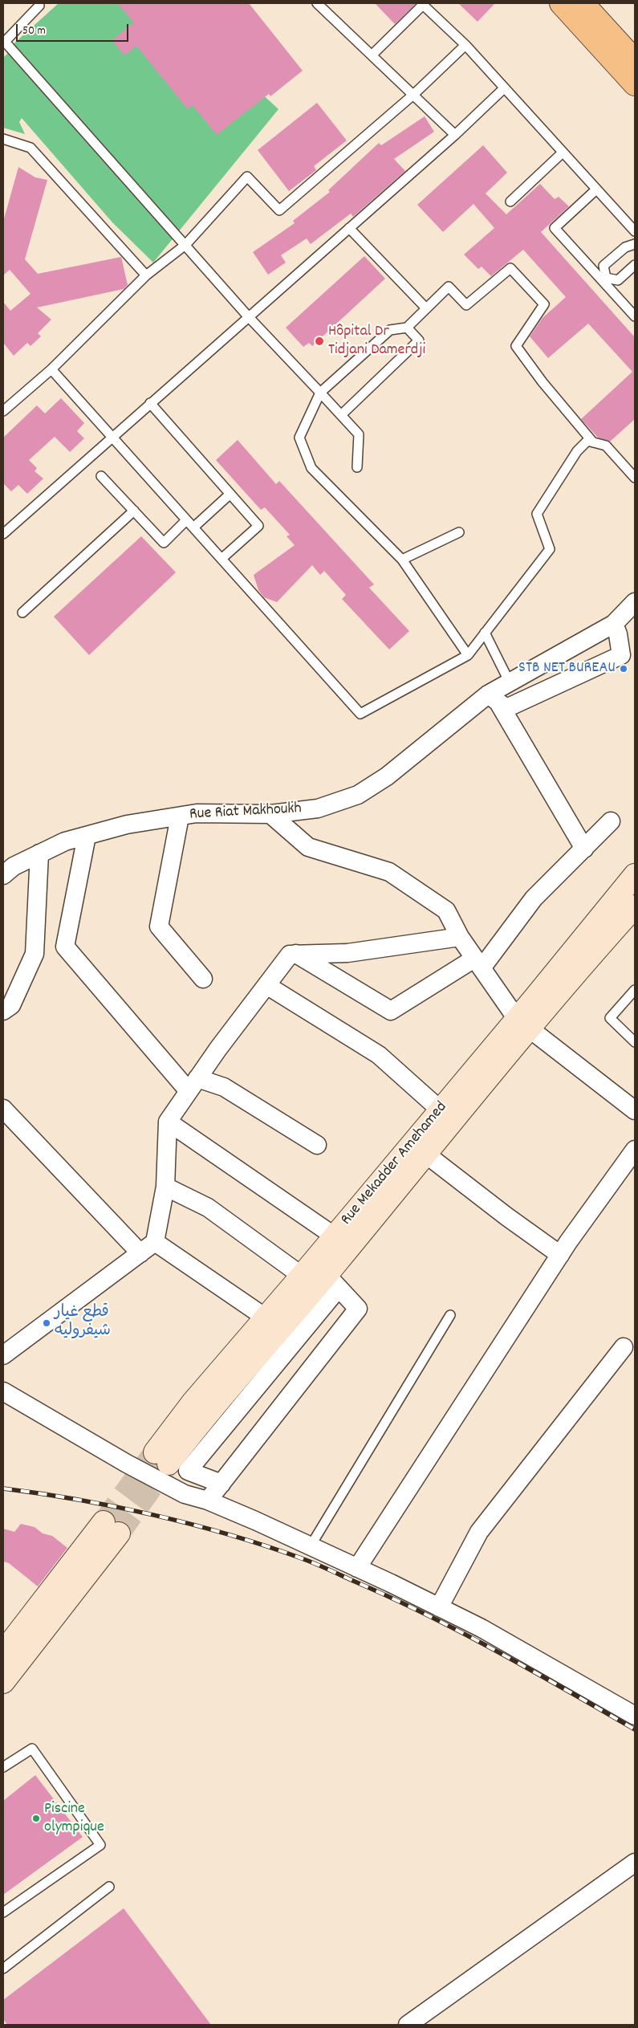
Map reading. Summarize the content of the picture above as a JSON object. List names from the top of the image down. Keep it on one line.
{"streets":{"main road":["Rue Mekadder Amehamed"],"street":["Rue Riat Makhoukh"]},"places":["Hôpital Dr Tidjani Damerdji","STB NET BUREAU","قطع غيار شيفروليه","Piscine olympique"],"scale_bar":"50 m"}
